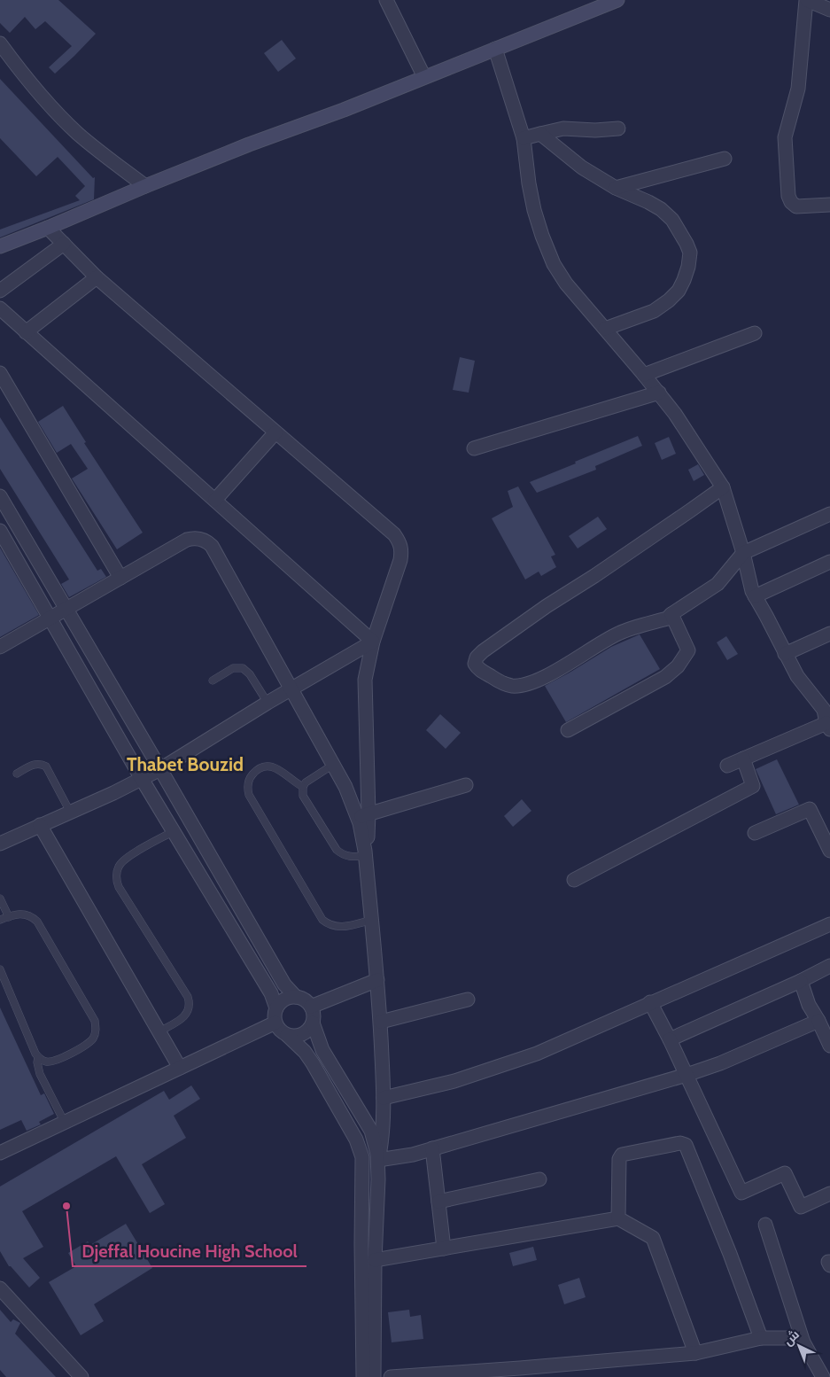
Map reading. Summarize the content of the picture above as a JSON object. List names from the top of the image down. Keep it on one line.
{"districts":["Thabet Bouzid"],"places":["Djeffal Houcine High School"],"north":"top left"}
